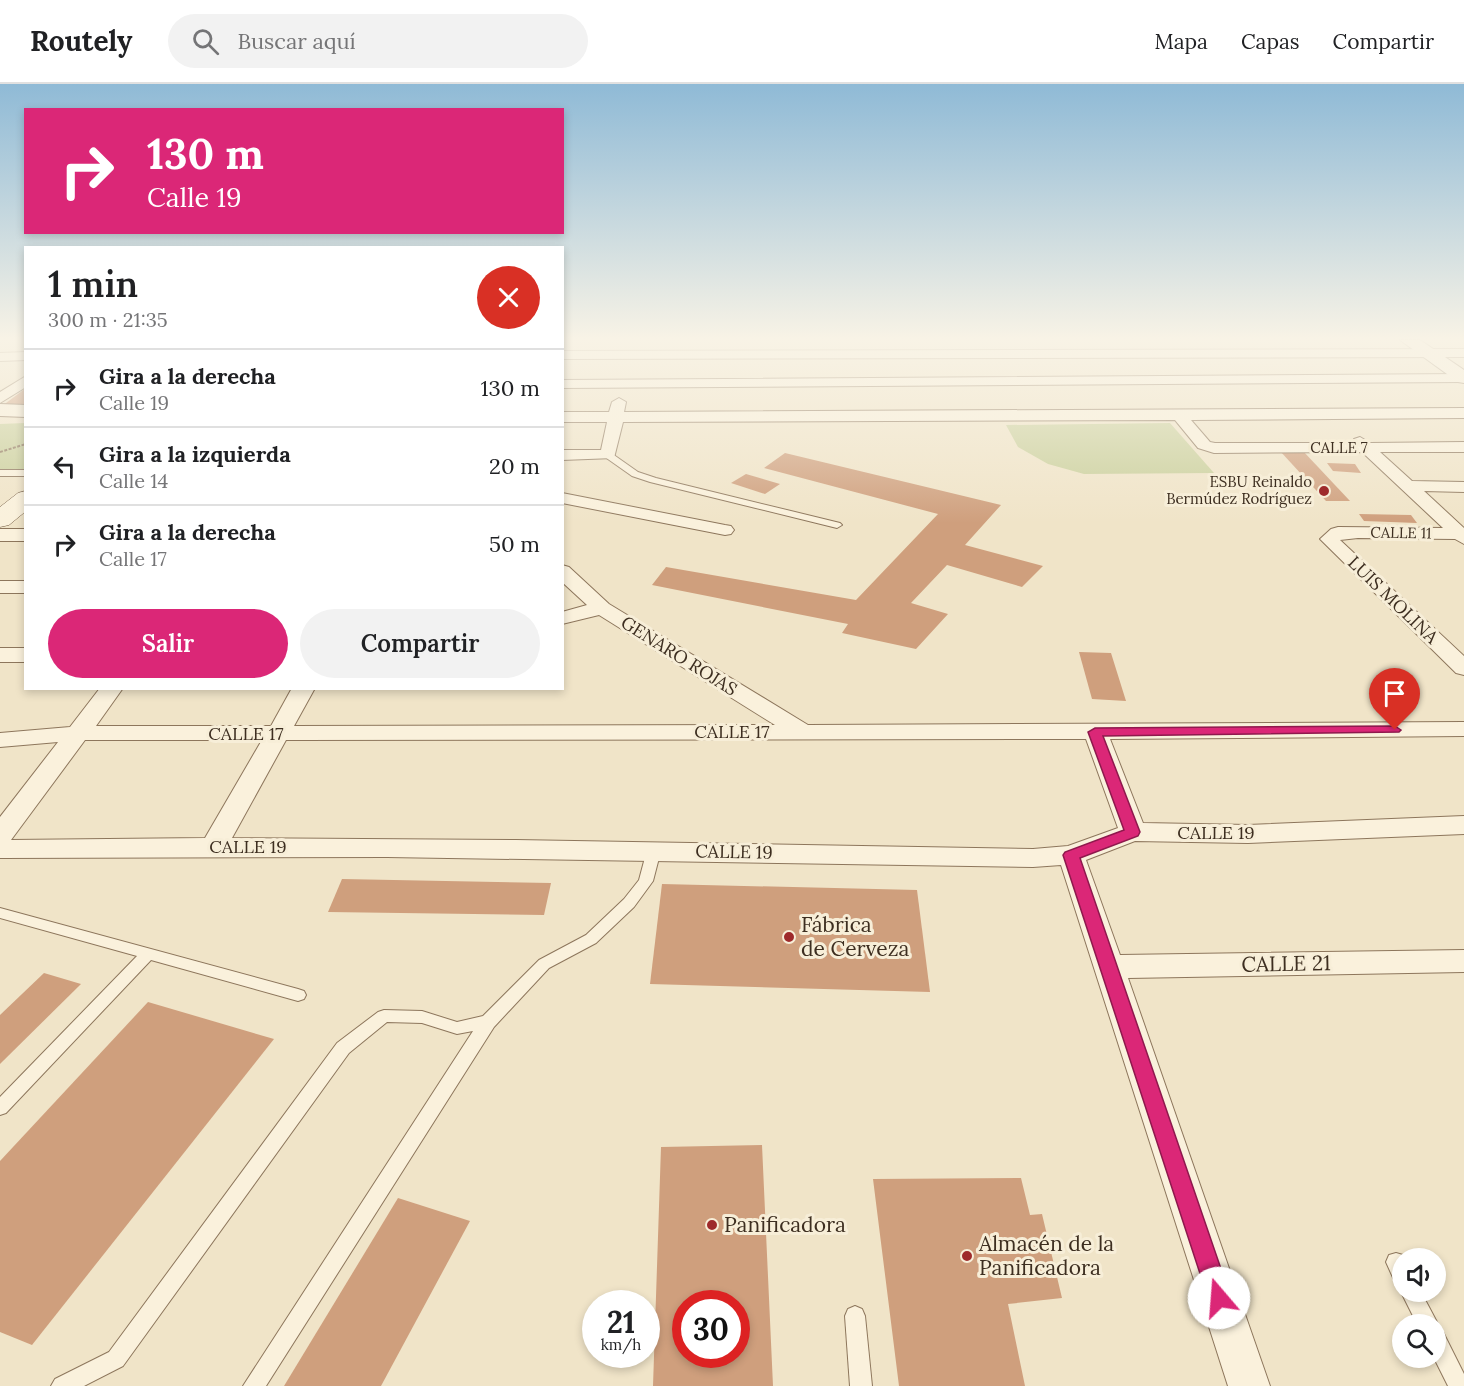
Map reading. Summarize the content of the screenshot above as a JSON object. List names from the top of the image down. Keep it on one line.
{"streets":{"street":["CALLE 7","CALLE 11","LUIS MOLINA","GENARO ROJAS","CALLE 17","CALLE 19","CALLE 21"]},"crossings":[["CALLE 11","LUIS MOLINA"],["GENARO ROJAS","CALLE 17"]],"places":["ESBU Reinaldo Bermúdez Rodríguez","Fábrica de Cerveza","Panificadora","Almacén de la Panificadora"],"page":{"header":"Routely","search":"Buscar aquí","nav":["Mapa","Capas","Compartir"],"turn":["130 m","Calle 19"],"heading":["1 min","300 m · 21:35"],"list":[{"name":"Gira a la derecha","note":"Calle 19","value":"130 m"},{"name":"Gira a la izquierda","note":"Calle 14","value":"20 m"},{"name":"Gira a la derecha","note":"Calle 17","value":"50 m"}],"buttons":["Salir","Compartir"],"speed":"21 km/h","limit":"30"}}
